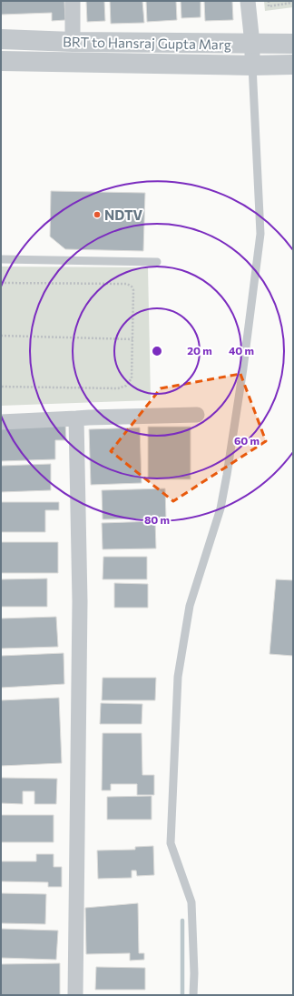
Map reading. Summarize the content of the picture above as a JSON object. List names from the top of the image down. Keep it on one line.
{"streets":{"street":["BRT to Hansraj Gupta Marg"]},"places":["NDTV"],"rings":["20 m","40 m","60 m","80 m"]}
